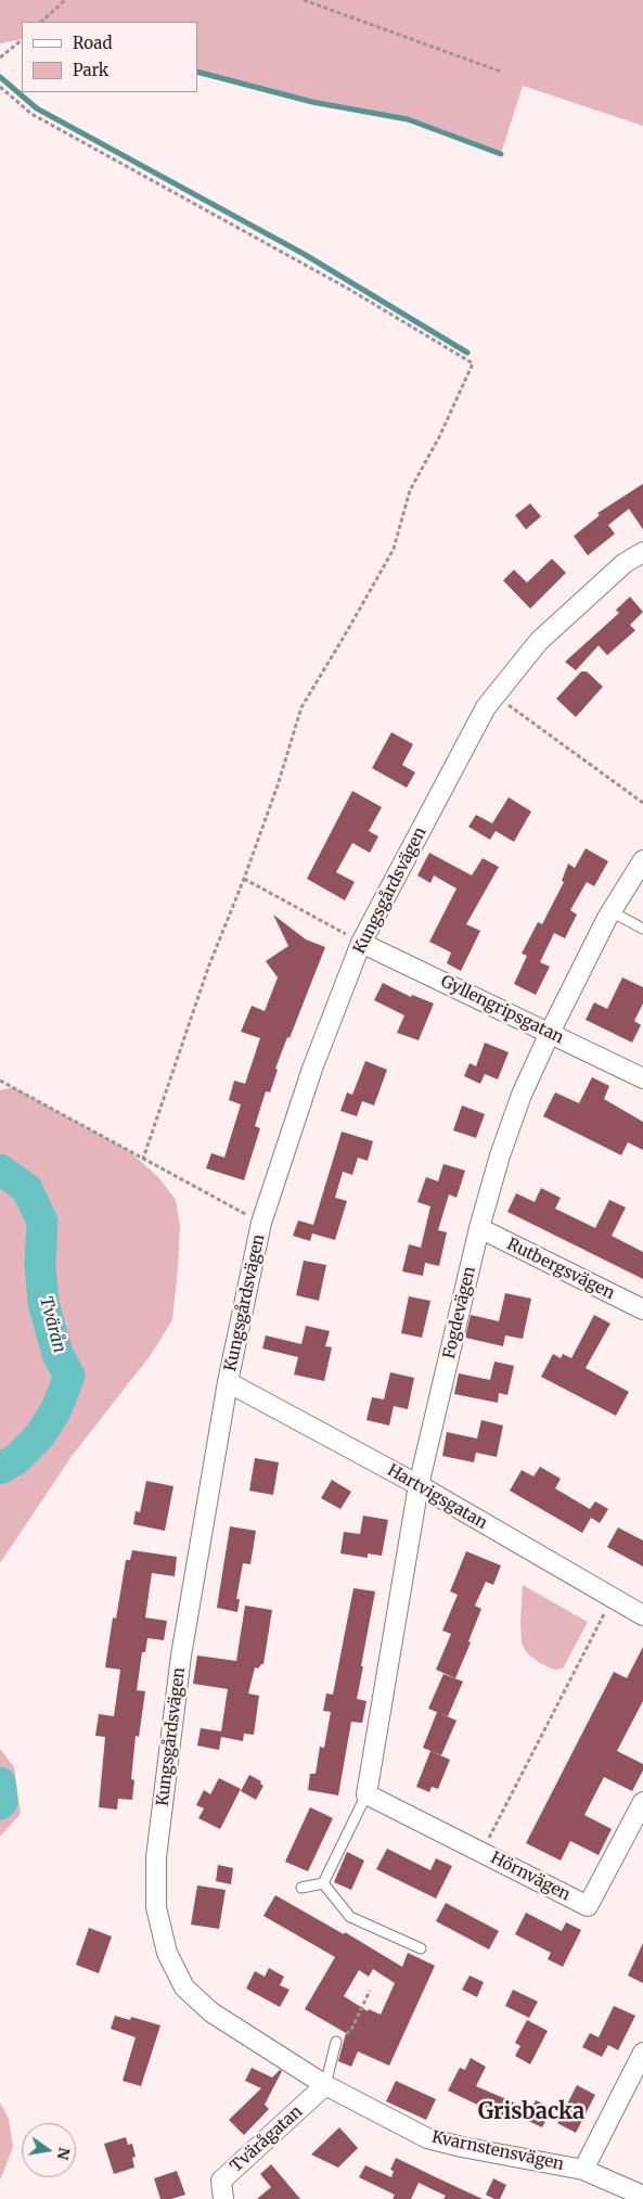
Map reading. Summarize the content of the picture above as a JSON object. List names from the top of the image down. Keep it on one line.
{"streets":{"street":["Kungsgårdsvägen","Gyllengripsgatan","Rutbergsvägen","Fogdevägen","Hartvigsgatan","Hörnvägen","Tvärågatan","Kvarnstensvägen"]},"crossings":[["Kungsgårdsvägen","Gyllengripsgatan"],["Kungsgårdsvägen","Hartvigsgatan"],["Kungsgårdsvägen","Tvärågatan"],["Kungsgårdsvägen","Kvarnstensvägen"],["Gyllengripsgatan","Fogdevägen"],["Rutbergsvägen","Fogdevägen"],["Fogdevägen","Hartvigsgatan"],["Fogdevägen","Hörnvägen"],["Tvärågatan","Kvarnstensvägen"]],"districts":["Grisbacka"],"water":["Tvärån"],"legend":["Road","Park"],"north":"right"}
